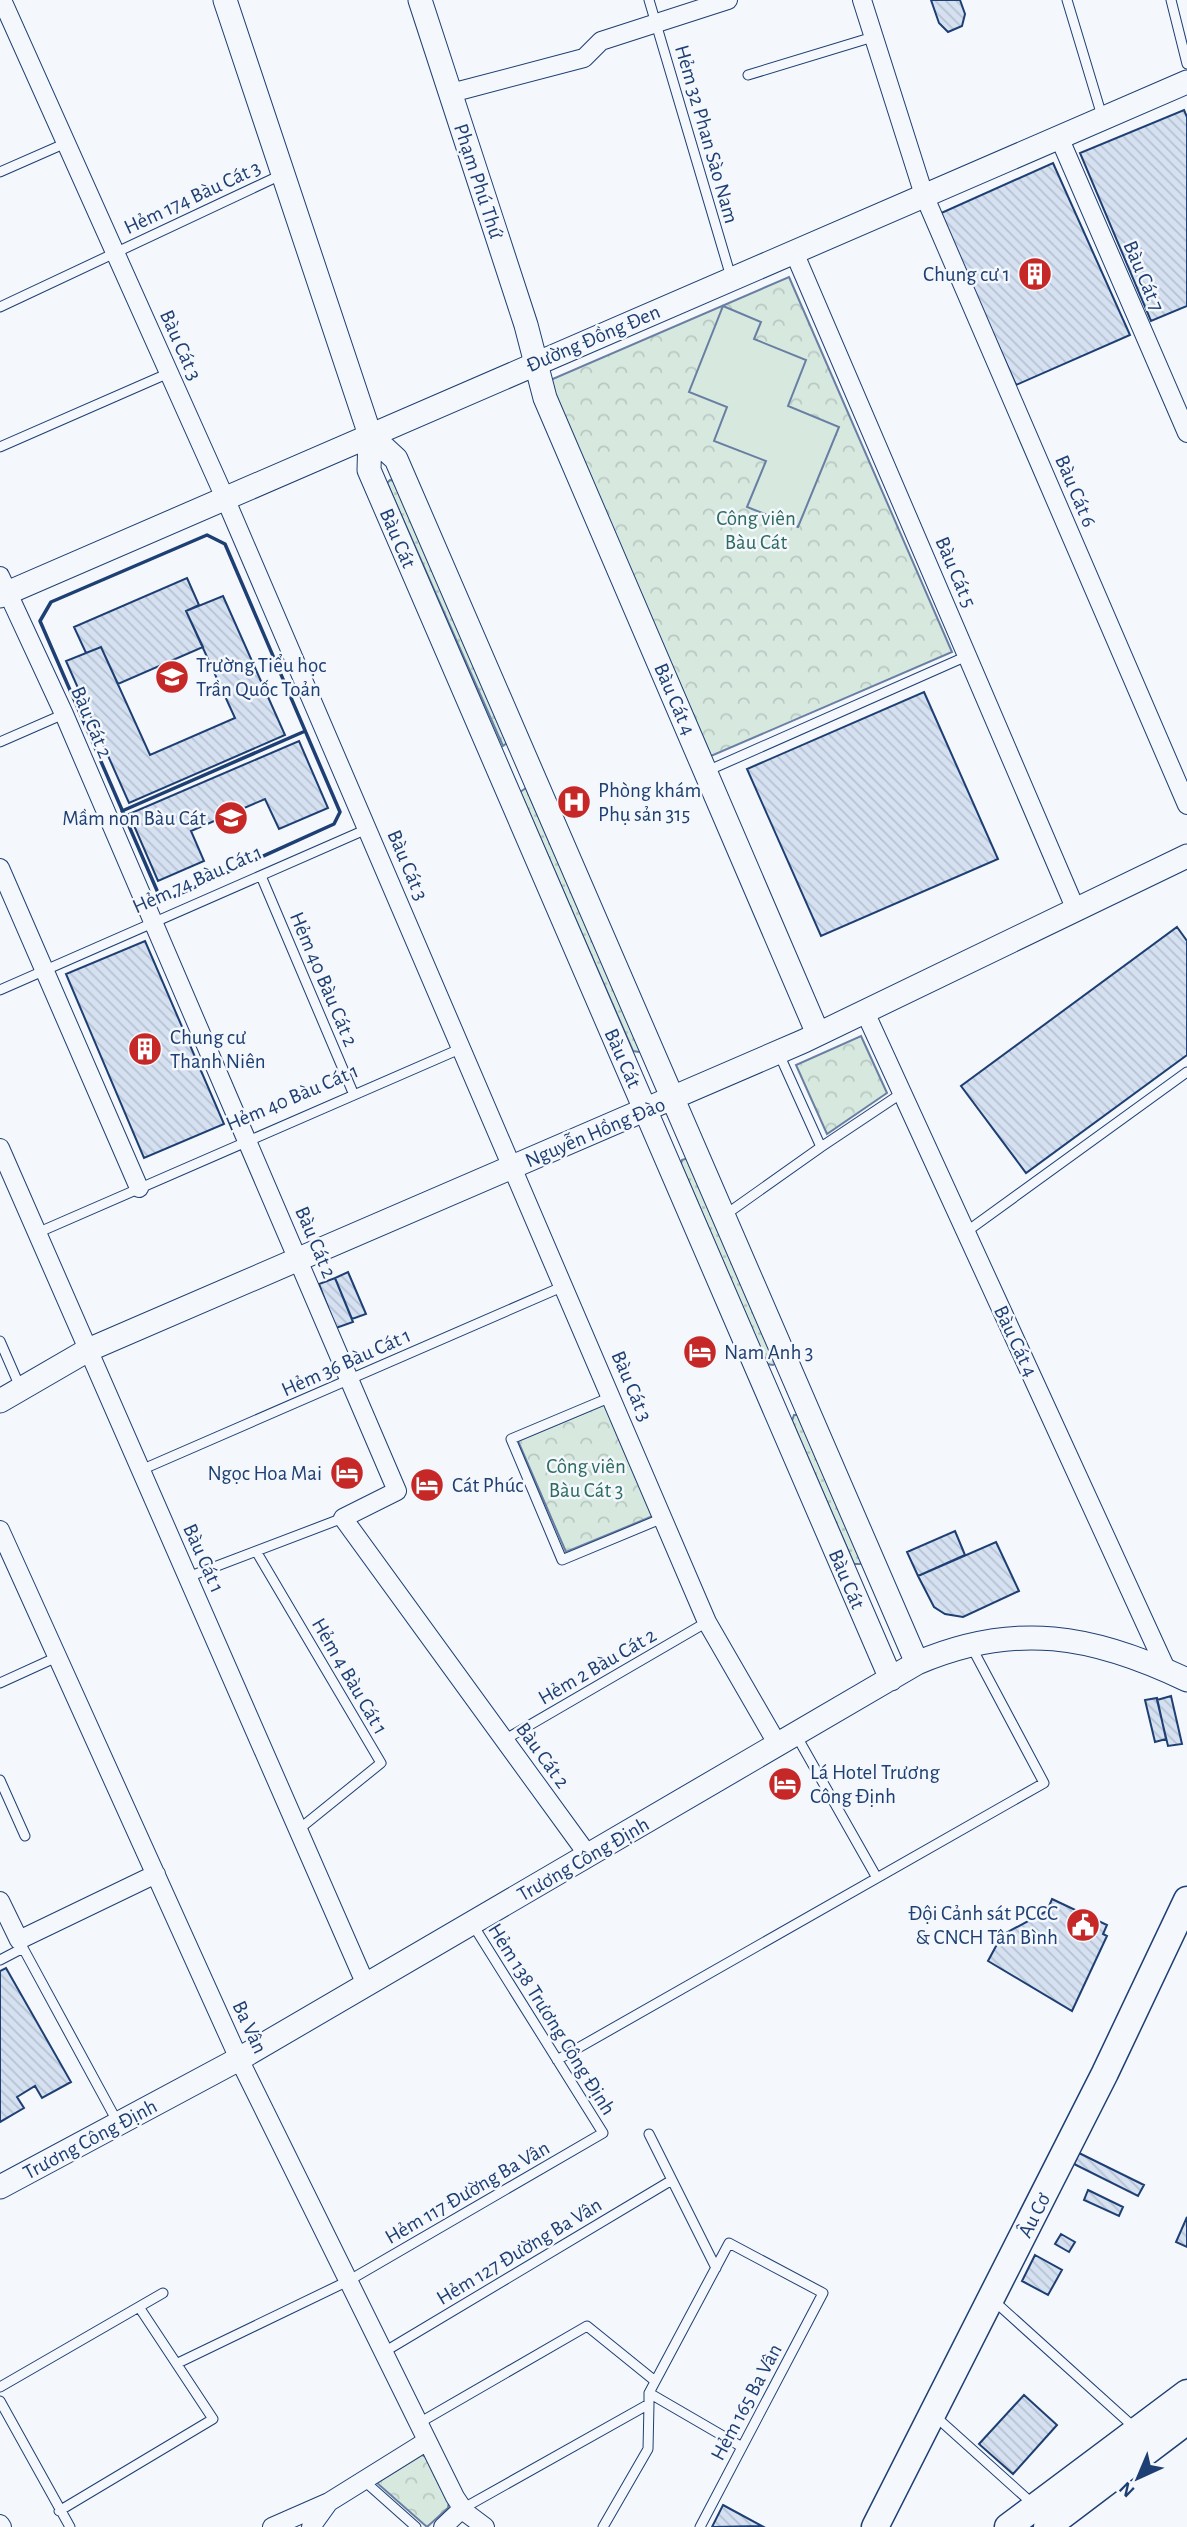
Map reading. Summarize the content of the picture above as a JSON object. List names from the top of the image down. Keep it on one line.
{"streets":{"main road":["Âu Cơ"],"street":["Phạm Phú Thứ","Bàu Cát 7","Đường Đồng Đen","Bàu Cát 3","Bàu Cát 6","Bàu Cát","Bàu Cát 5","Bàu Cát 4","Bàu Cát 2","Nguyễn Hồng Đào","Bàu Cát 1","Trương Công Định","Ba Vân"],"lane":["Hẻm 32 Phan Sào Nam","Hẻm 174 Bàu Cát 3","Hẻm 74 Bàu Cát 1","Hẻm 40 Bàu Cát 2","Hẻm 40 Bàu Cát 1","Hẻm 36 Bàu Cát 1","Hẻm 2 Bàu Cát 2","Hẻm 4 Bàu Cát 1","Hẻm 138 Trương Công Định","Hẻm 117 Đường Ba Vân","Hẻm 127 Đường Ba Vân","Hẻm 165 Ba Vân"]},"crossings":[["Hẻm 32 Phan Sào Nam","Đường Đồng Đen"],["Phạm Phú Thứ","Đường Đồng Đen"],["Phạm Phú Thứ","Bàu Cát 4"],["Hẻm 174 Bàu Cát 3","Bàu Cát 3"],["Hẻm 174 Bàu Cát 3","Bàu Cát"],["Bàu Cát 7","Đường Đồng Đen"],["Đường Đồng Đen","Bàu Cát 3"],["Đường Đồng Đen","Bàu Cát 6"],["Đường Đồng Đen","Bàu Cát"],["Đường Đồng Đen","Bàu Cát 5"],["Đường Đồng Đen","Bàu Cát 4"],["Đường Đồng Đen","Bàu Cát 2"],["Bàu Cát 3","Hẻm 74 Bàu Cát 1"],["Bàu Cát 3","Hẻm 40 Bàu Cát 1"],["Bàu Cát 3","Nguyễn Hồng Đào"],["Bàu Cát 3","Hẻm 36 Bàu Cát 1"],["Bàu Cát 3","Hẻm 2 Bàu Cát 2"],["Bàu Cát 3","Trương Công Định"],["Bàu Cát","Nguyễn Hồng Đào"],["Bàu Cát","Trương Công Định"],["Bàu Cát 5","Nguyễn Hồng Đào"],["Bàu Cát 4","Nguyễn Hồng Đào"],["Bàu Cát 4","Trương Công Định"],["Bàu Cát 2","Hẻm 74 Bàu Cát 1"],["Bàu Cát 2","Hẻm 40 Bàu Cát 1"],["Bàu Cát 2","Nguyễn Hồng Đào"],["Bàu Cát 2","Hẻm 36 Bàu Cát 1"],["Bàu Cát 2","Hẻm 2 Bàu Cát 2"],["Bàu Cát 2","Trương Công Định"],["Hẻm 74 Bàu Cát 1","Hẻm 40 Bàu Cát 2"],["Hẻm 40 Bàu Cát 2","Hẻm 40 Bàu Cát 1"],["Hẻm 40 Bàu Cát 1","Bàu Cát 1"],["Nguyễn Hồng Đào","Bàu Cát 1"],["Hẻm 36 Bàu Cát 1","Bàu Cát 1"],["Bàu Cát 1","Hẻm 4 Bàu Cát 1"],["Bàu Cát 1","Trương Công Định"],["Trương Công Định","Hẻm 138 Trương Công Định"],["Trương Công Định","Ba Vân"],["Hẻm 138 Trương Công Định","Hẻm 117 Đường Ba Vân"],["Ba Vân","Hẻm 117 Đường Ba Vân"],["Ba Vân","Hẻm 127 Đường Ba Vân"]],"parks":["Công viên Bàu Cát","Công viên Bàu Cát 3"],"places":{"building":["Chung cư 1","Chung cư Thanh Niên"],"school or university":["Trường Tiểu học Trần Quốc Toản","Mầm non Bàu Cát"],"hospital":["Phòng khám Phụ sản 315"],"hotel":["Nam Anh 3","Ngọc Hoa Mai","Cát Phúc","Lá Hotel Trương Công Định"],"public building":["Đội Cảnh sát PCCC & CNCH Tân Bình"]},"north":"bottom left"}
